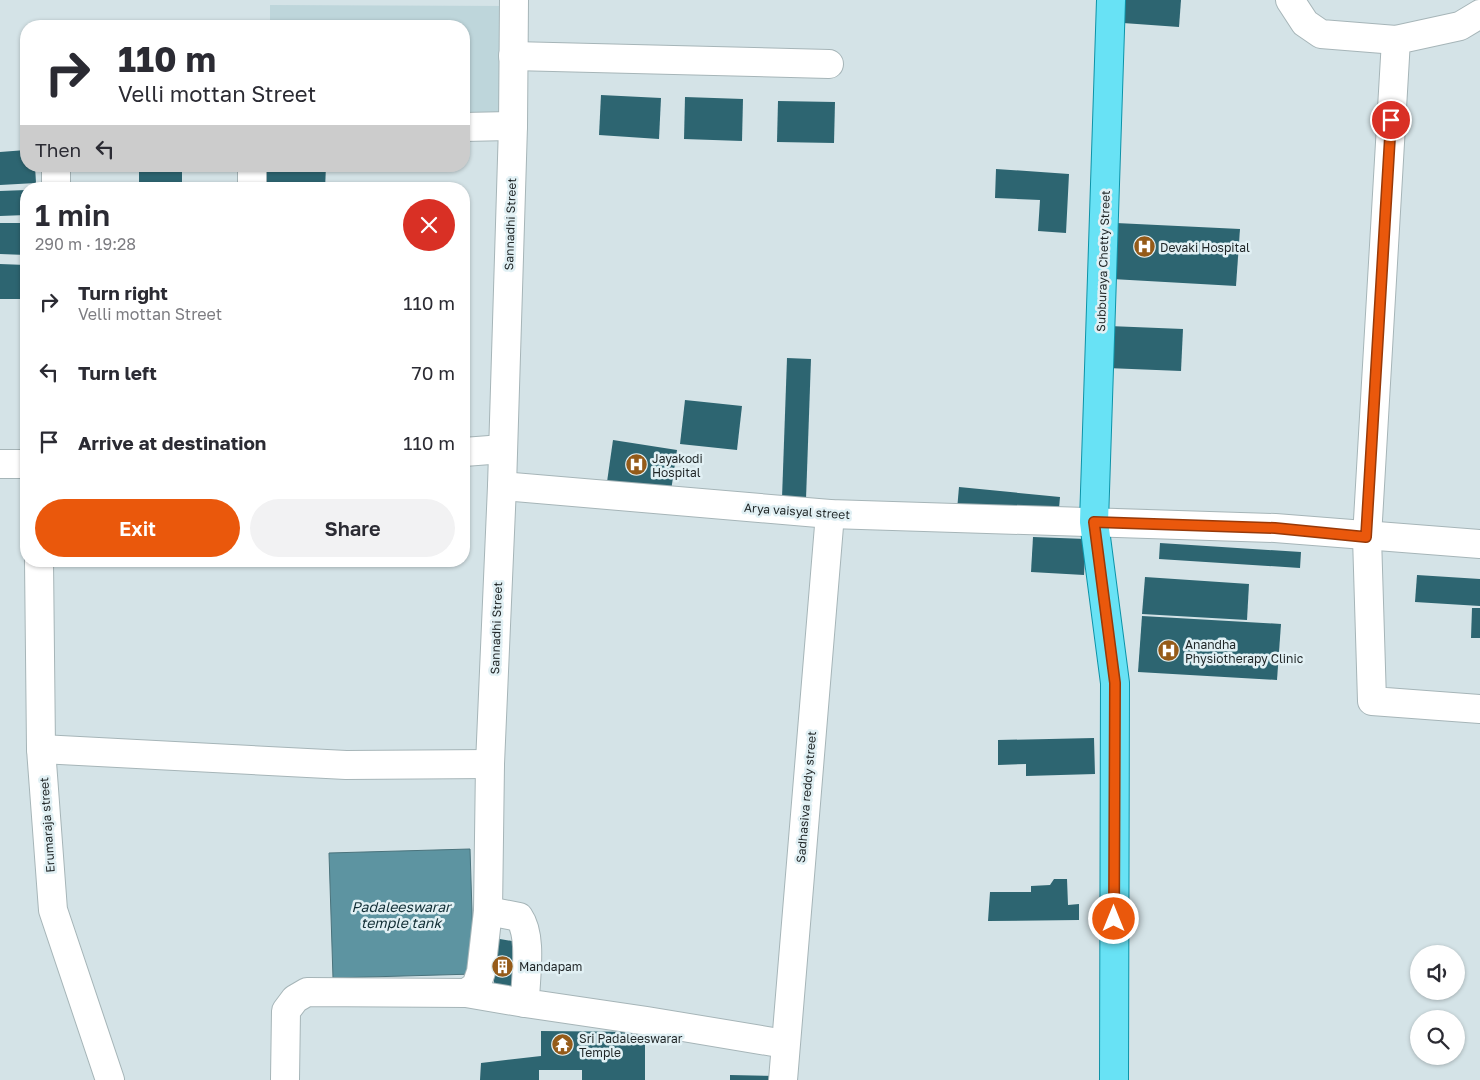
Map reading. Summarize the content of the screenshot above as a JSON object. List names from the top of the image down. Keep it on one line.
{"streets":{"main road":["Subburaya Chetty Street"],"street":["Sannadhi Street","Arya vaisyal street","Sadhasiva reddy street","Erumaraja street"]},"crossings":[["Sannadhi Street","Arya vaisyal street"],["Subburaya Chetty Street","Arya vaisyal street"],["Arya vaisyal street","Sadhasiva reddy street"]],"water":["Padaleeswarar temple tank"],"places":{"hospital":["Devaki Hospital","Jayakodi Hospital","Anandha Physiotherapy Clinic"],"building":["Mandapam"],"temple":["Sri Padaleeswarar Temple"]},"page":{"turn":["110 m","Velli mottan Street"],"then":"Then","heading":["1 min","290 m · 19:28"],"list":[{"name":"Turn right","note":"Velli mottan Street","value":"110 m"},{"name":"Turn left","value":"70 m"},{"name":"Arrive at destination","value":"110 m"}],"buttons":["Exit","Share"]}}
